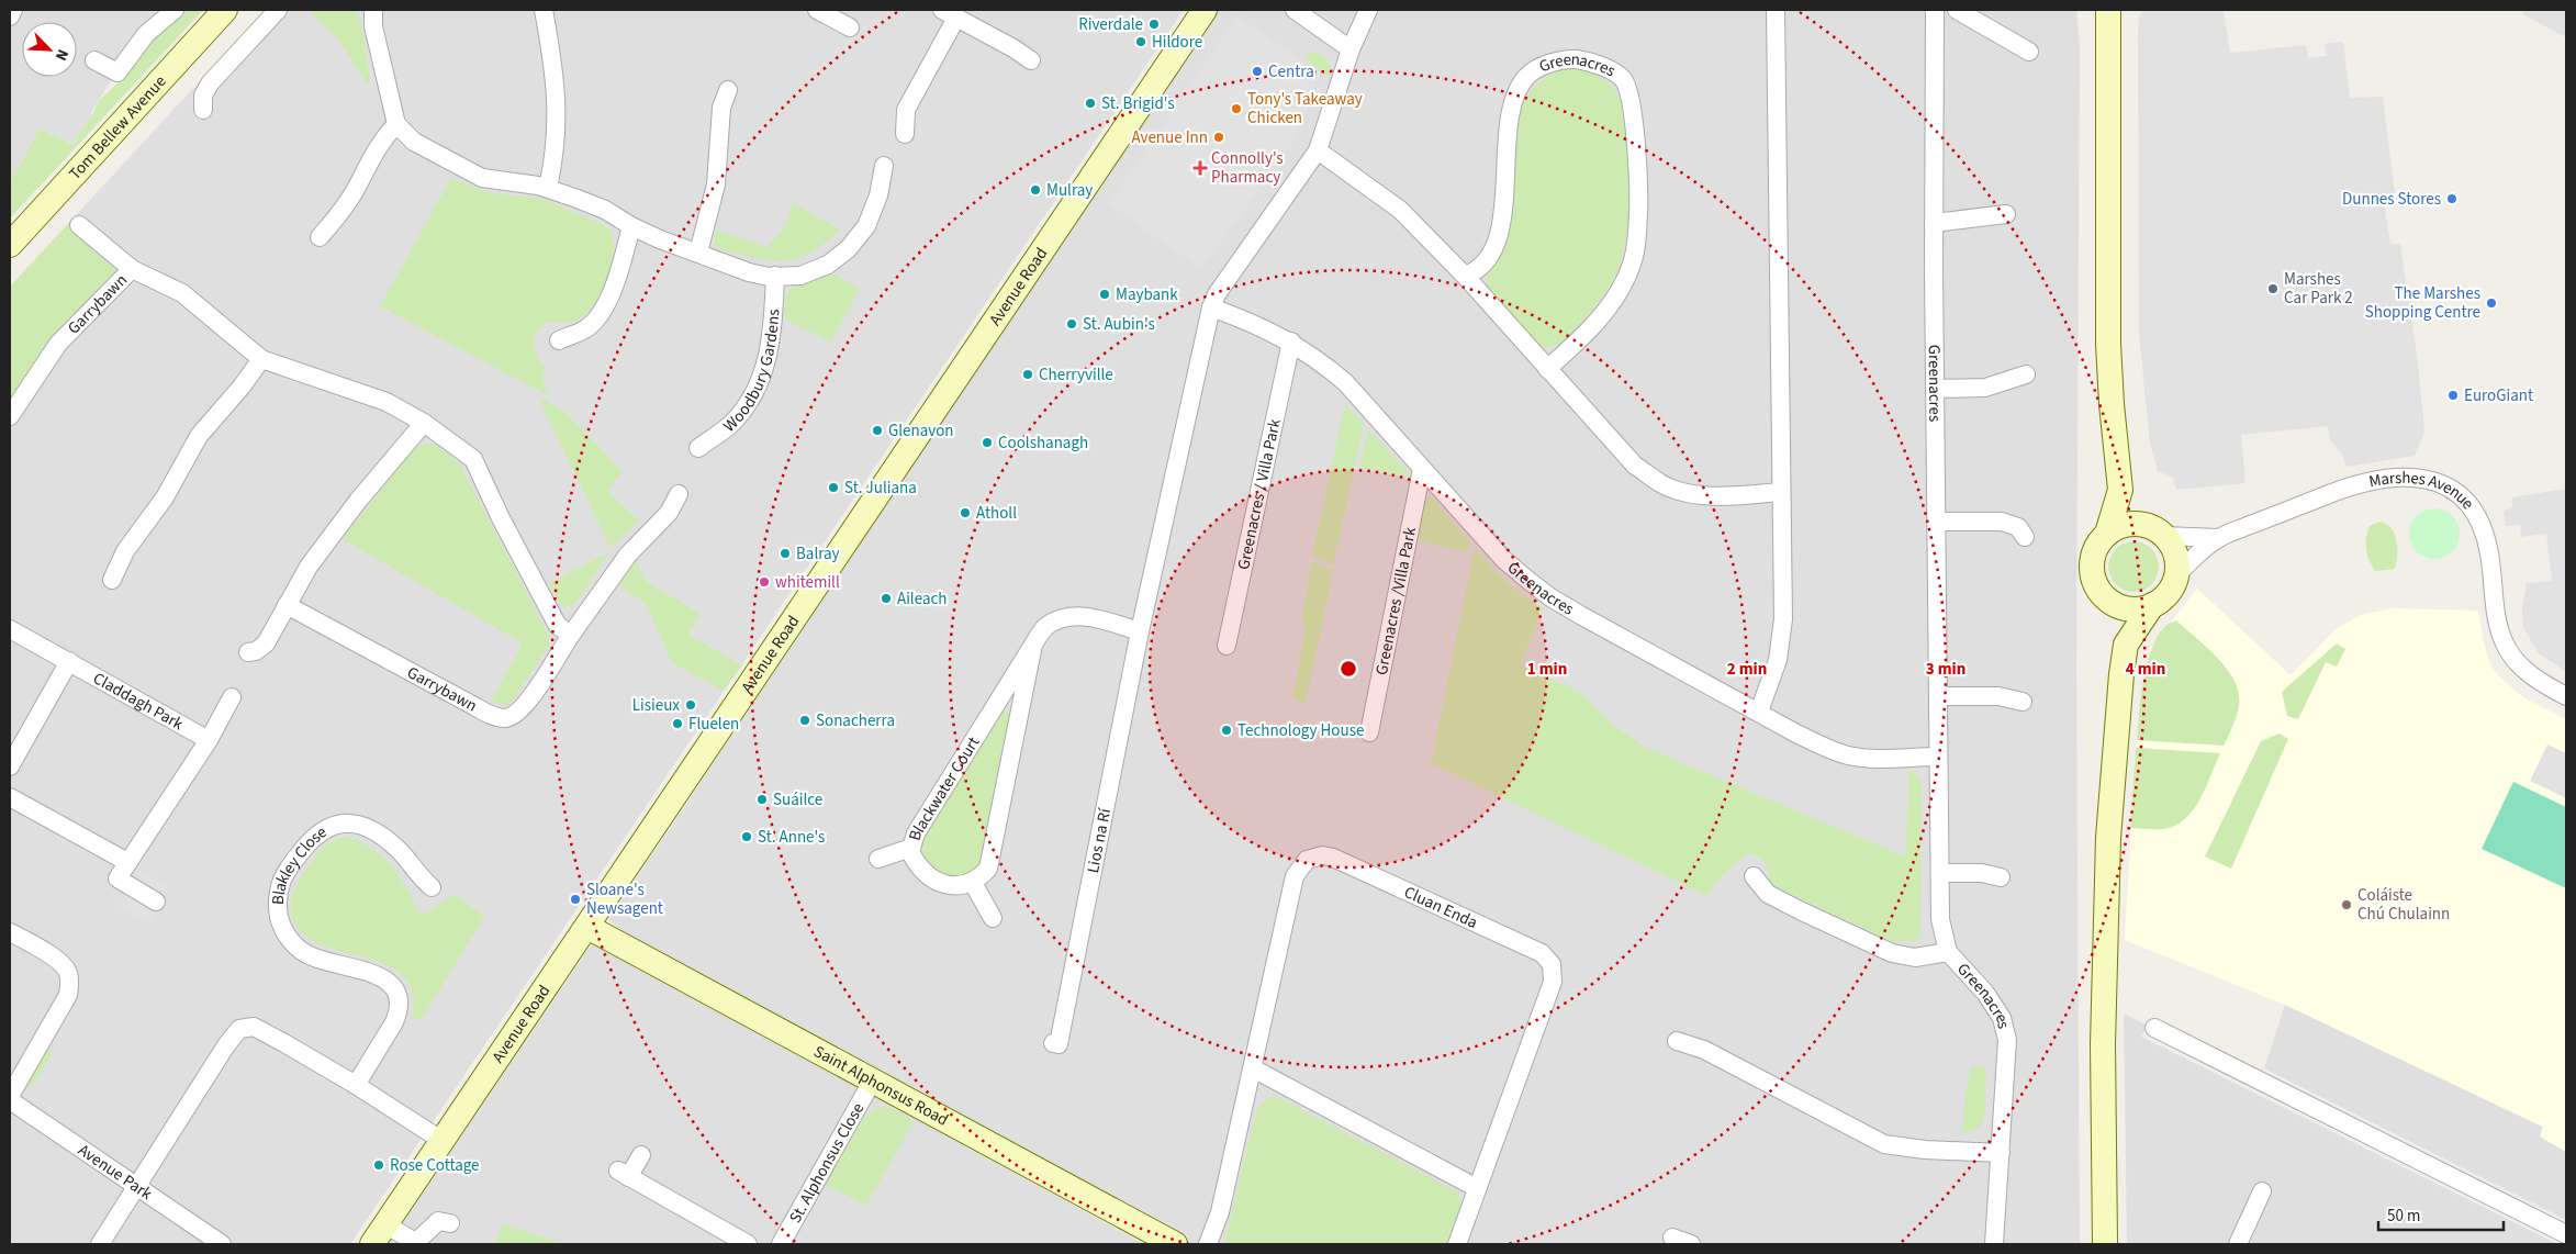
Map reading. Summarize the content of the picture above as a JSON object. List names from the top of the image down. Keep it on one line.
{"streets":{"street":["Greenacres","Tom Bellew Avenue","Avenue Road","Garrybawn","Woodbury Gardens","Greenacres / Villa Park","Marshes Avenue","Greenacres /Villa Park","Claddagh Park","Blackwater Court","Lios na Rí","Blakley Close","Cluan Enda","Saint Alphonsus Road","St. Alphonsus Close","Avenue Park"]},"crossings":[["Greenacres","Greenacres / Villa Park"],["Greenacres","Greenacres /Villa Park"],["Avenue Road","Saint Alphonsus Road"],["Blackwater Court","Lios na Rí"],["Saint Alphonsus Road","St. Alphonsus Close"]],"places":{"other":["Riverdale","Hildore","Centra","St. Brigid's","Tony's Takeaway Chicken","Avenue Inn","Mulray","Dunnes Stores","Marshes Car Park 2","Maybank","The Marshes Shopping Centre","St. Aubin's","Cherryville","EuroGiant","Glenavon","Coolshanagh","St. Juliana","Atholl","Balray","whitemill","Aileach","Lisieux","Sonacherra","Fluelen","Technology House","Suáilce","St. Anne's","Sloane's Newsagent","Coláiste Chú Chulainn","Rose Cottage"],"health":["Connolly's Pharmacy"]},"scale_bar":"50 m","north":"bottom right","rings":["1 min","2 min","3 min","4 min"]}
